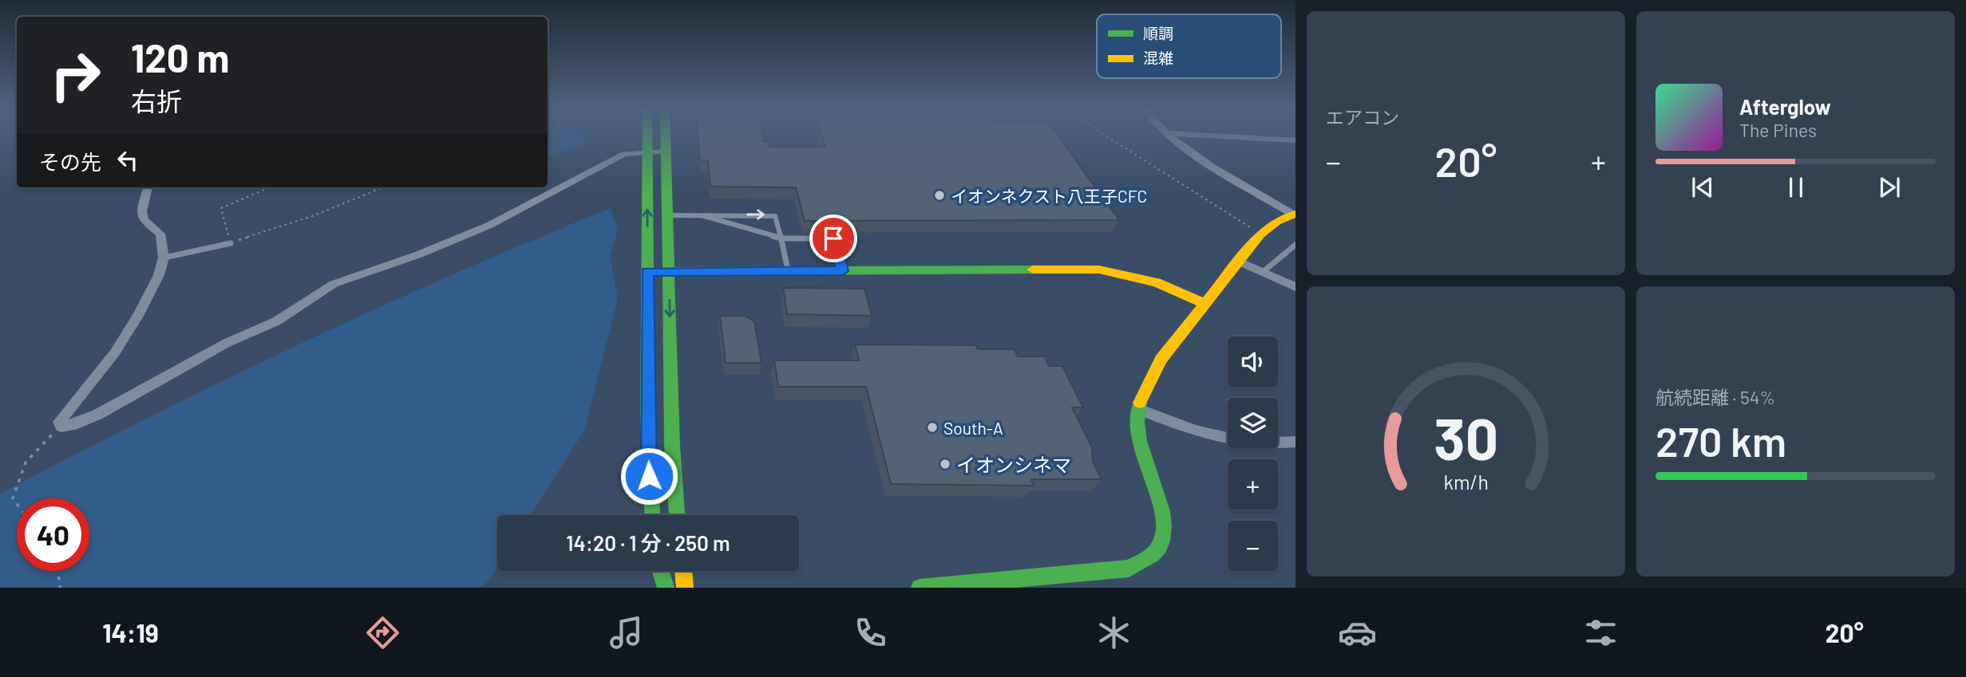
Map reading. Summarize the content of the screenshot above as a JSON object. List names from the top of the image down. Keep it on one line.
{"places":["イオンネクスト八王子CFC","South-A","イオンシネマ"],"legend":["順調","混雑"],"page":{"tile":["エアコン",["航続距離 · 54%","270 km"]],"turn":["120 m","右折"],"song":["Afterglow","The Pines"],"then":"その先","heat":["−","20°","+"],"map_buttons":["+","−"],"limit":"40","trip":"14:20 · 1 分 · 250 m","tabs":["14:19","20°"],"gauge":["30","km/h"]}}
